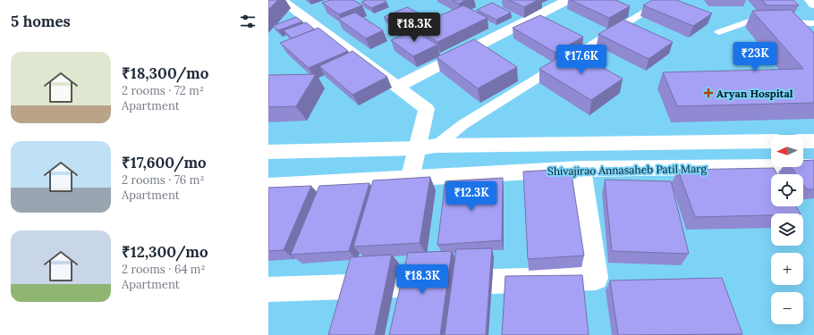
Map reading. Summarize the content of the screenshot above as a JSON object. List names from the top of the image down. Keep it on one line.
{"streets":{"street":["Shivajirao Annasaheb Patil Marg"]},"places":{"health":["Aryan Hospital"]},"north":"left","page":{"heading":"5 homes","price":["₹18.3K","₹23K","₹17.6K","₹12.3K","₹18.3K"],"list":[{"name":"₹18,300/mo","note":"2 rooms · 72 m² · Apartment"},{"name":"₹17,600/mo","note":"2 rooms · 76 m² · Apartment"},{"name":"₹12,300/mo","note":"2 rooms · 64 m² · Apartment"}],"map_buttons":["+","−"]}}
